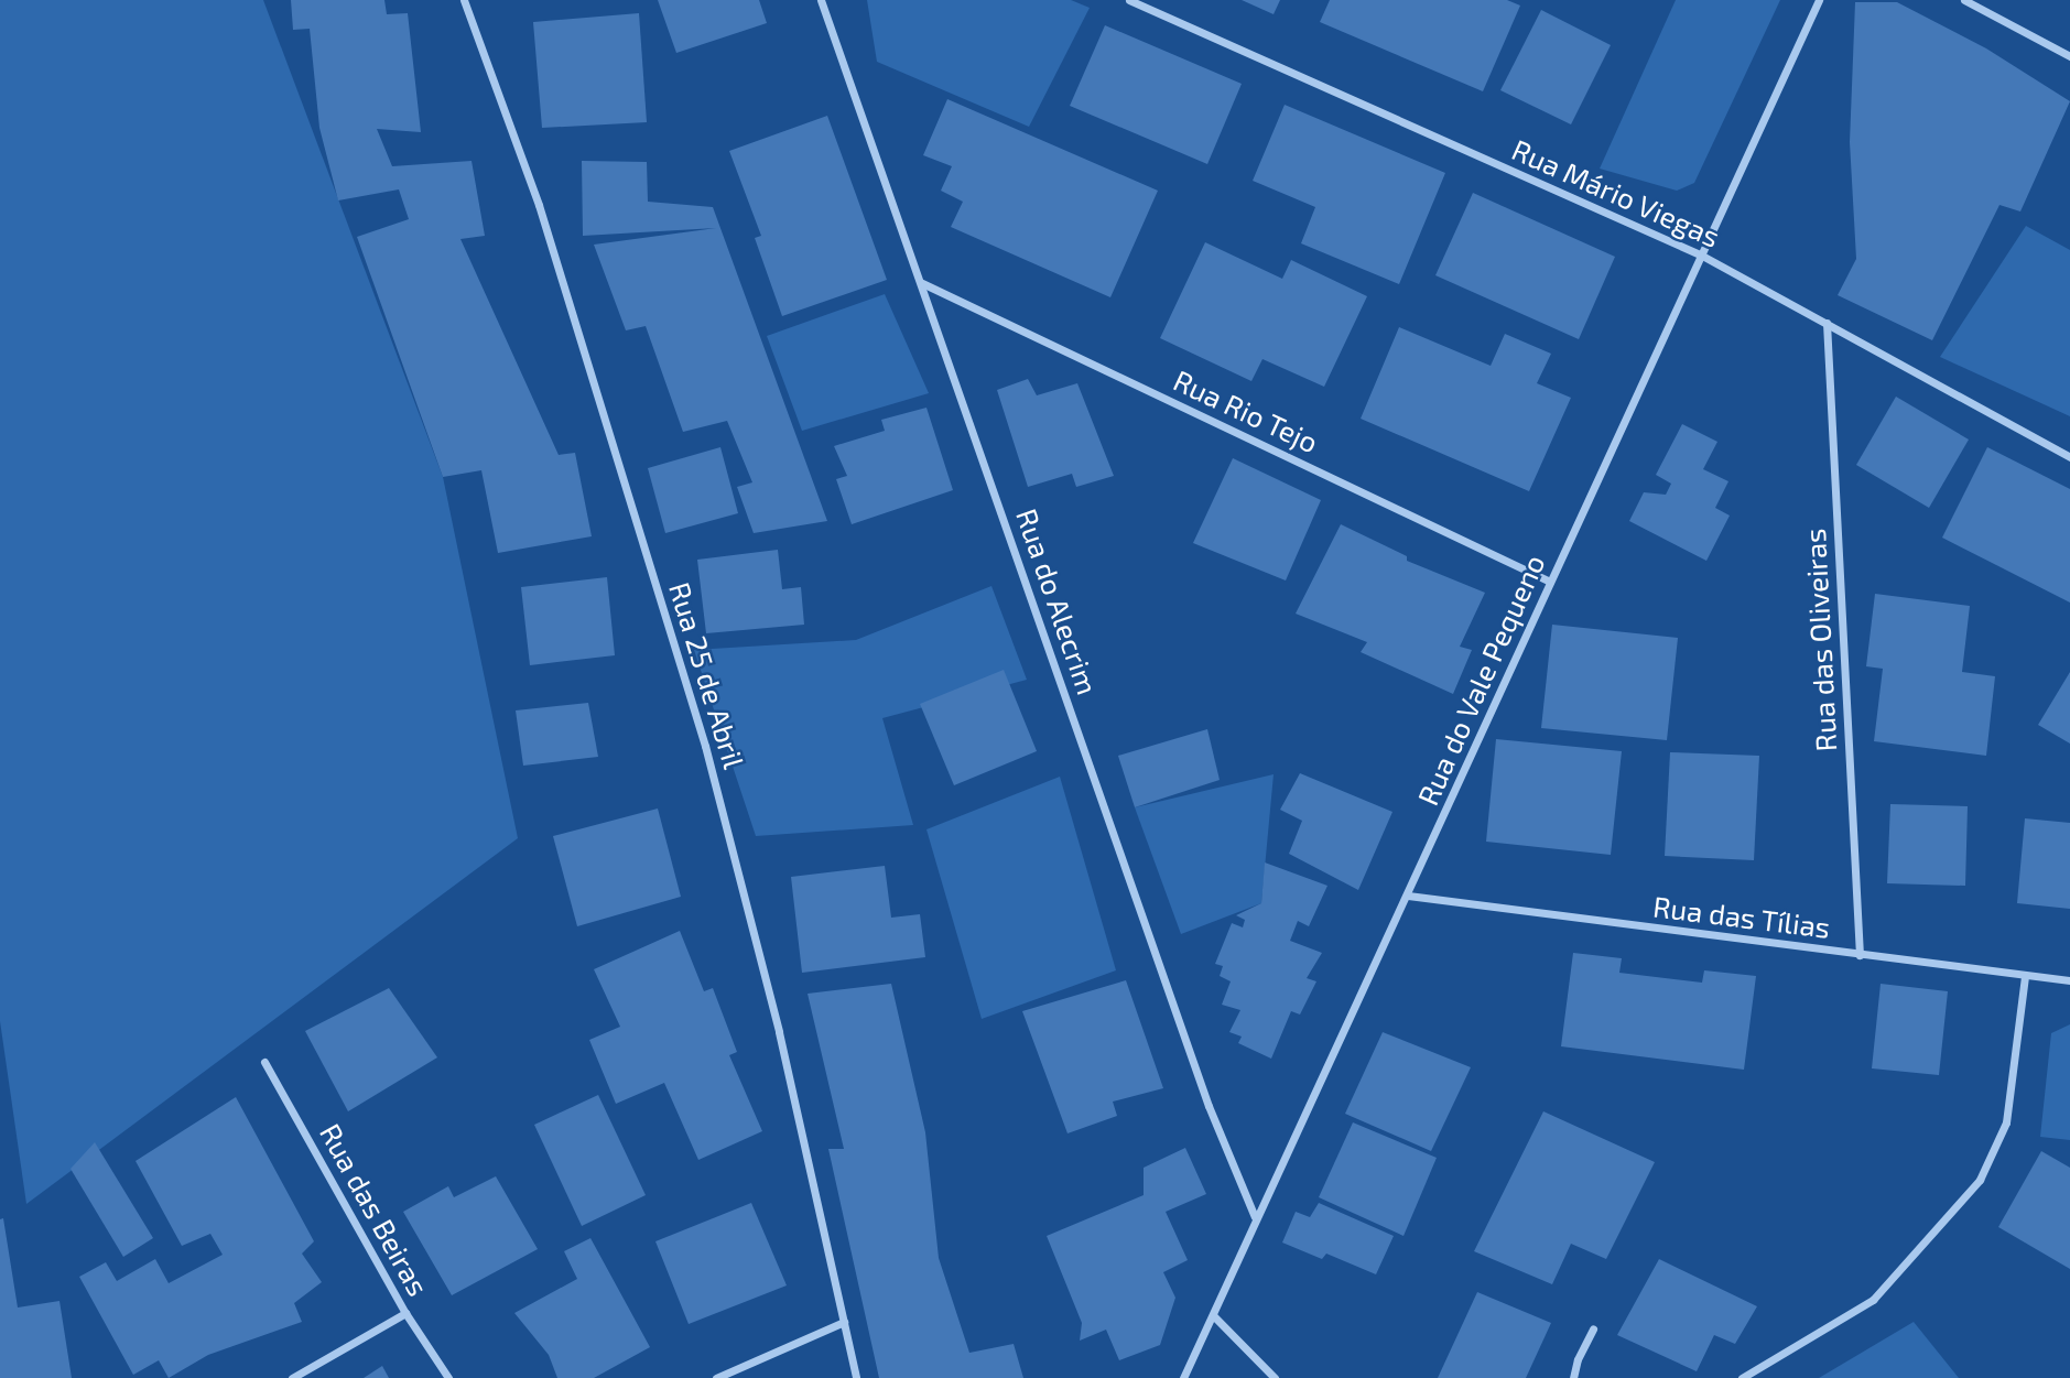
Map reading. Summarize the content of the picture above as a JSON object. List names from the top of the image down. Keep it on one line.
{"streets":{"street":["Rua Mário Viegas","Rua Rio Tejo","Rua do Alecrim","Rua das Oliveiras","Rua 25 de Abril","Rua do Vale Pequeno","Rua das Tílias","Rua das Beiras"]},"crossings":[["Rua Mário Viegas","Rua das Oliveiras"],["Rua Mário Viegas","Rua do Vale Pequeno"],["Rua Rio Tejo","Rua do Alecrim"],["Rua Rio Tejo","Rua do Vale Pequeno"],["Rua do Alecrim","Rua do Vale Pequeno"],["Rua das Oliveiras","Rua das Tílias"],["Rua do Vale Pequeno","Rua das Tílias"]]}
